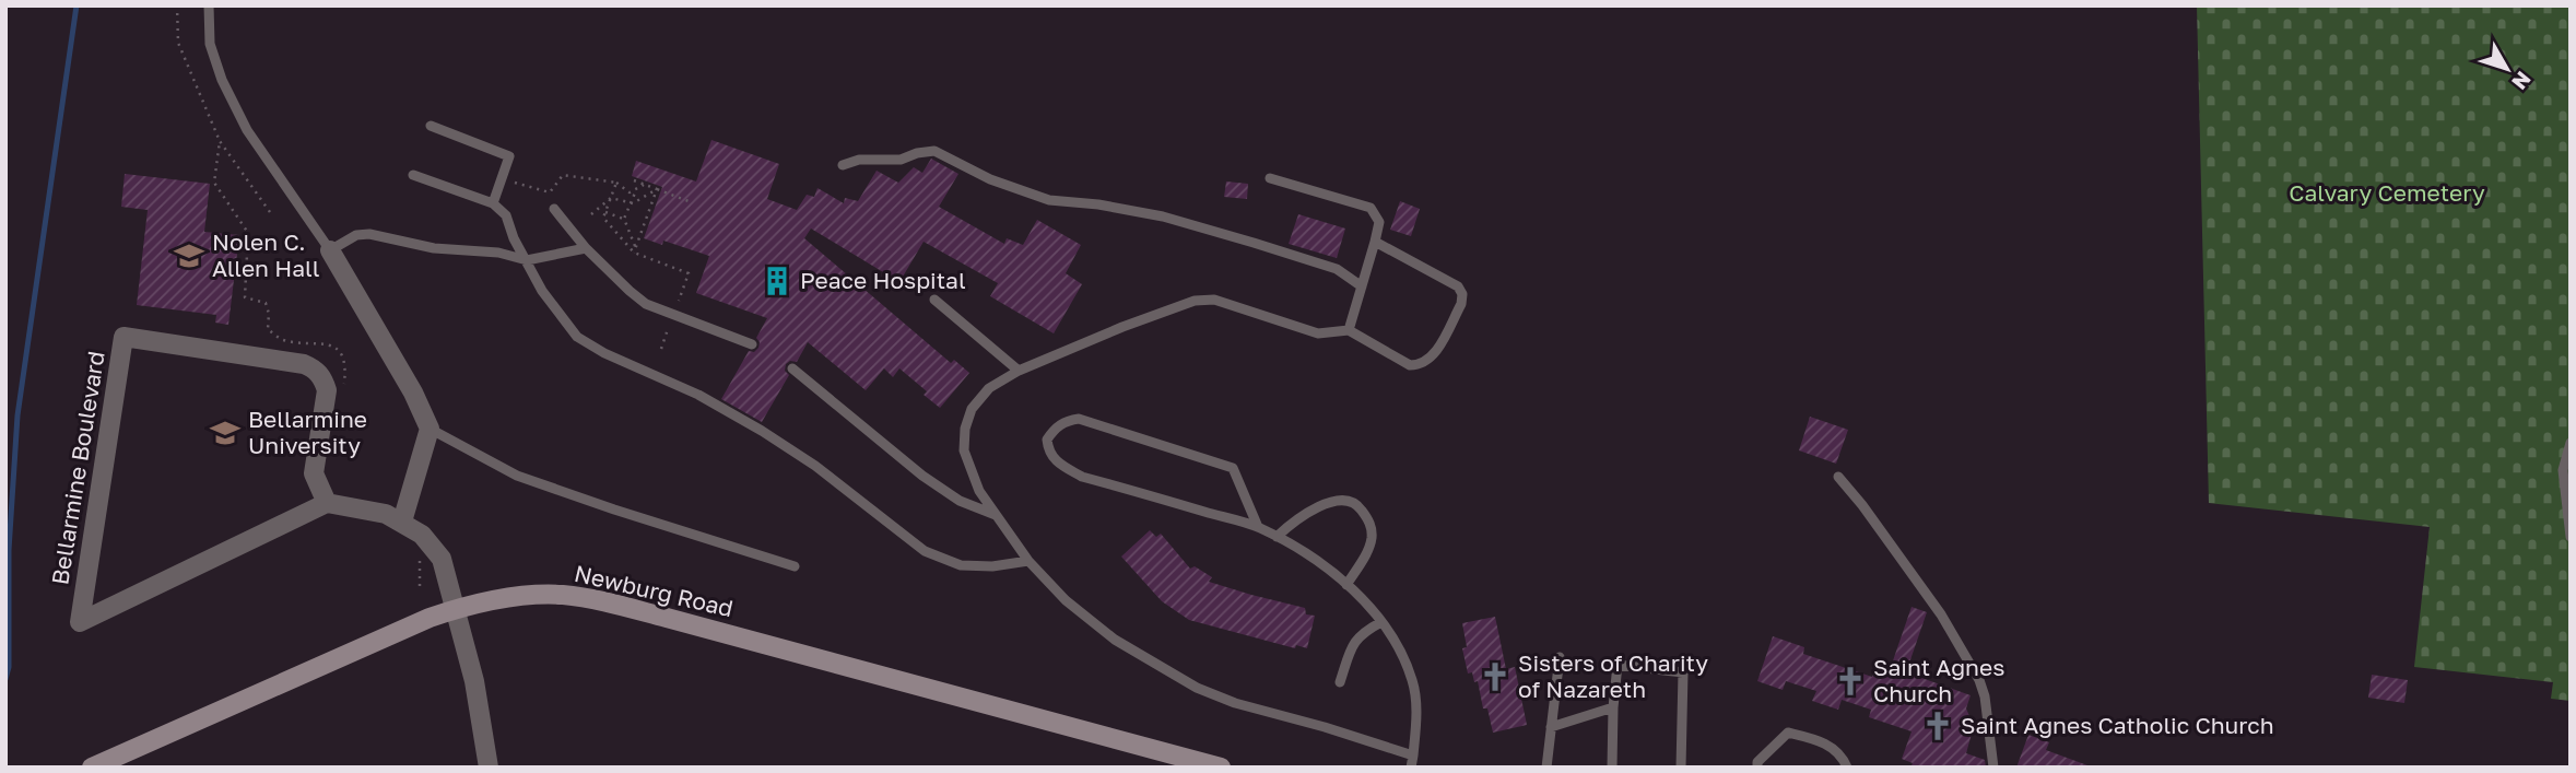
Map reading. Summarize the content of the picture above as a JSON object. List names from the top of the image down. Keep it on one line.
{"streets":{"main road":["Newburg Road"],"street":["Bellarmine Boulevard"]},"parks":["Calvary Cemetery"],"places":{"school or university":["Nolen C. Allen Hall","Bellarmine University"],"building":["Peace Hospital"],"church":["Sisters of Charity of Nazareth","Saint Agnes Church","Saint Agnes Catholic Church"]},"north":"bottom right"}
